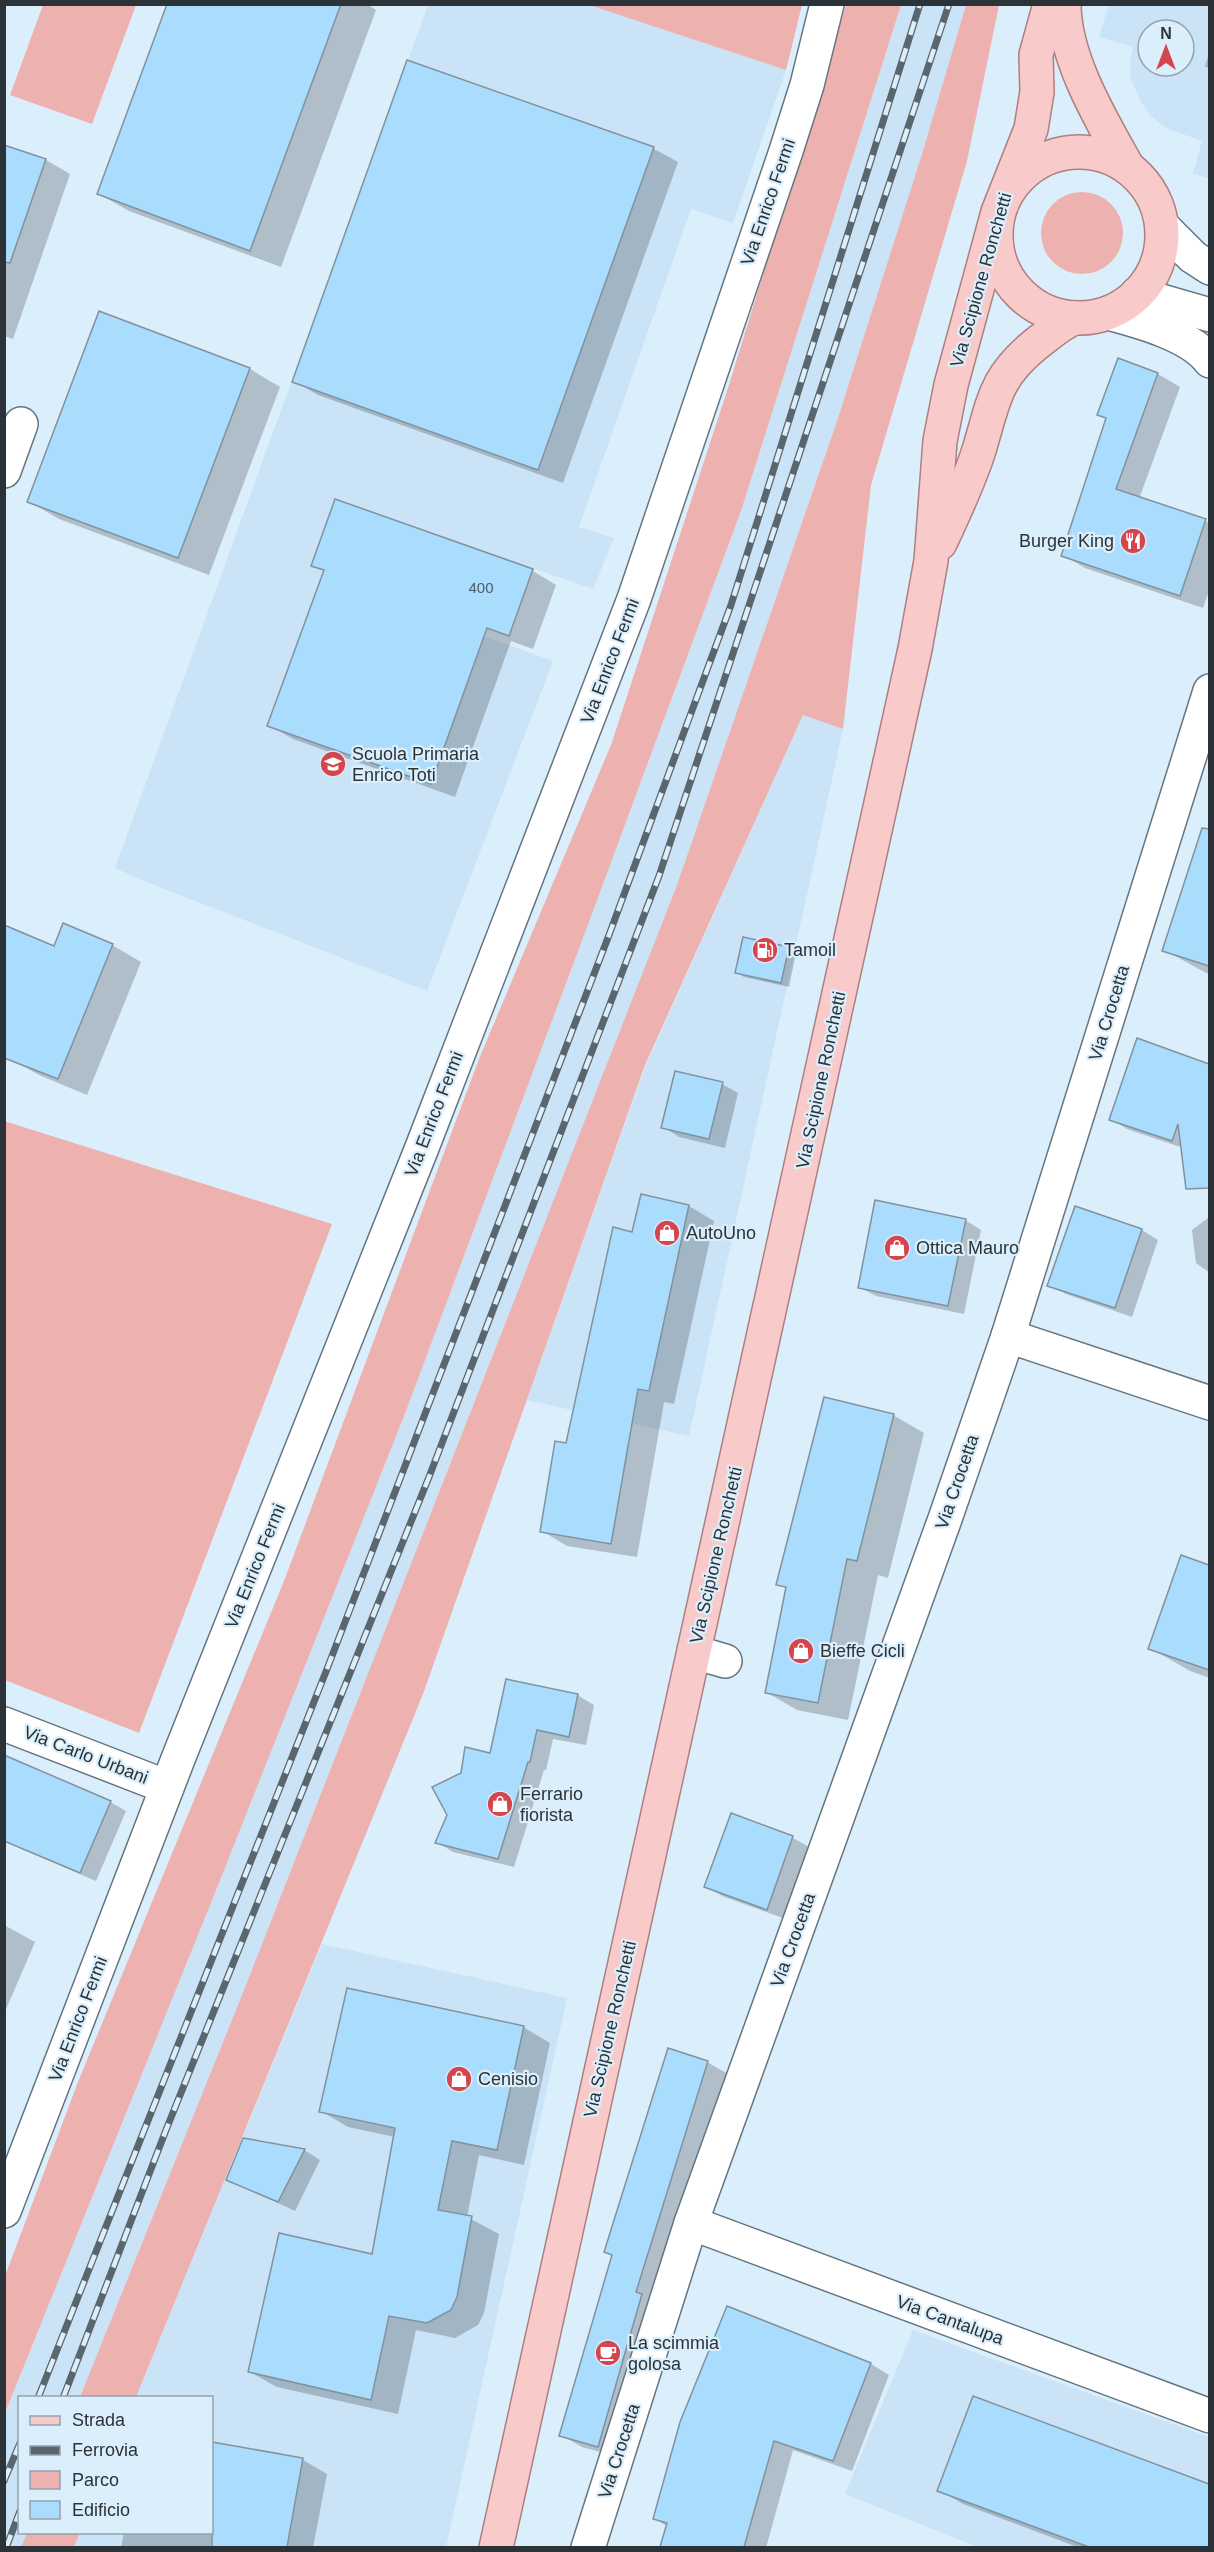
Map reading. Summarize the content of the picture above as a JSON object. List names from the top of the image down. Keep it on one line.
{"streets":{"main road":["Via Scipione Ronchetti"],"street":["Via Enrico Fermi","Via Crocetta","Via Carlo Urbani","Via Cantalupa"]},"crossings":[["Via Enrico Fermi","Via Carlo Urbani"],["Via Crocetta","Via Cantalupa"]],"places":{"restaurant":["Burger King"],"school or university":["Scuola Primaria Enrico Toti"],"fuel station":["Tamoil"],"shop":["AutoUno","Ottica Mauro","Bieffe Cicli","Ferrario fiorista","Cenisio"],"cafe":["La scimmia golosa"]},"house_numbers":["400"],"legend":["Strada","Ferrovia","Parco","Edificio"],"north":"top"}
